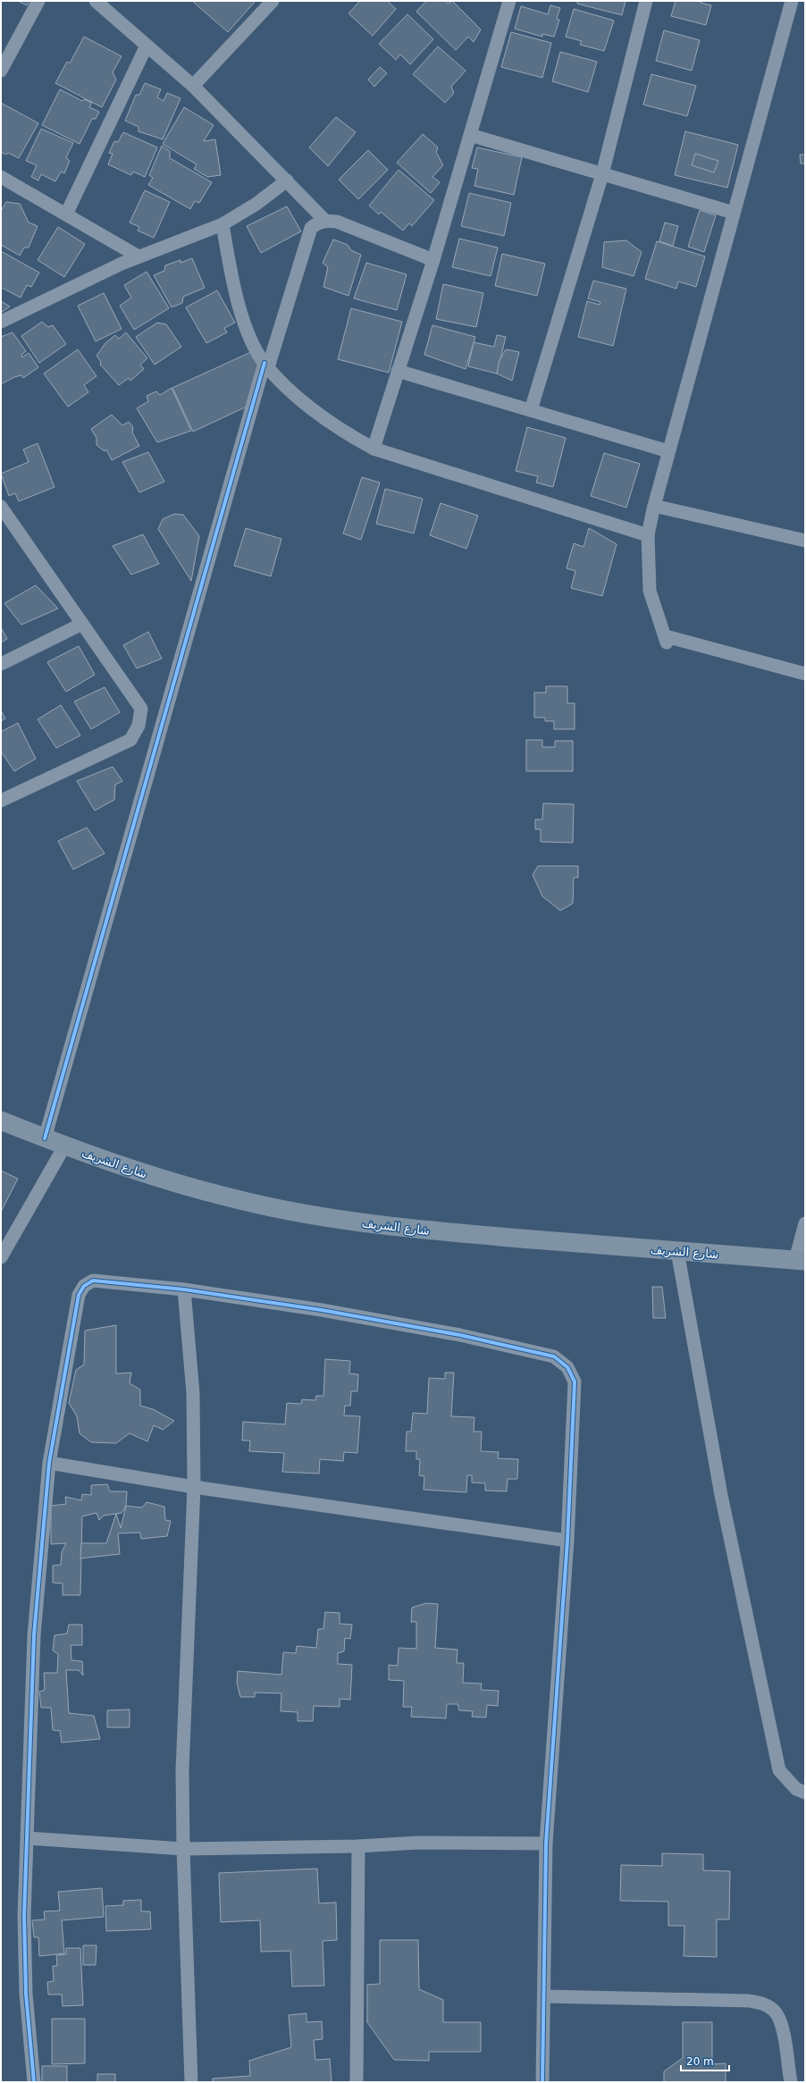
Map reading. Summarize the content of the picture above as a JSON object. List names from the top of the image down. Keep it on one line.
{"streets":{"main road":["شارع الشريف"]},"scale_bar":"20 m"}
